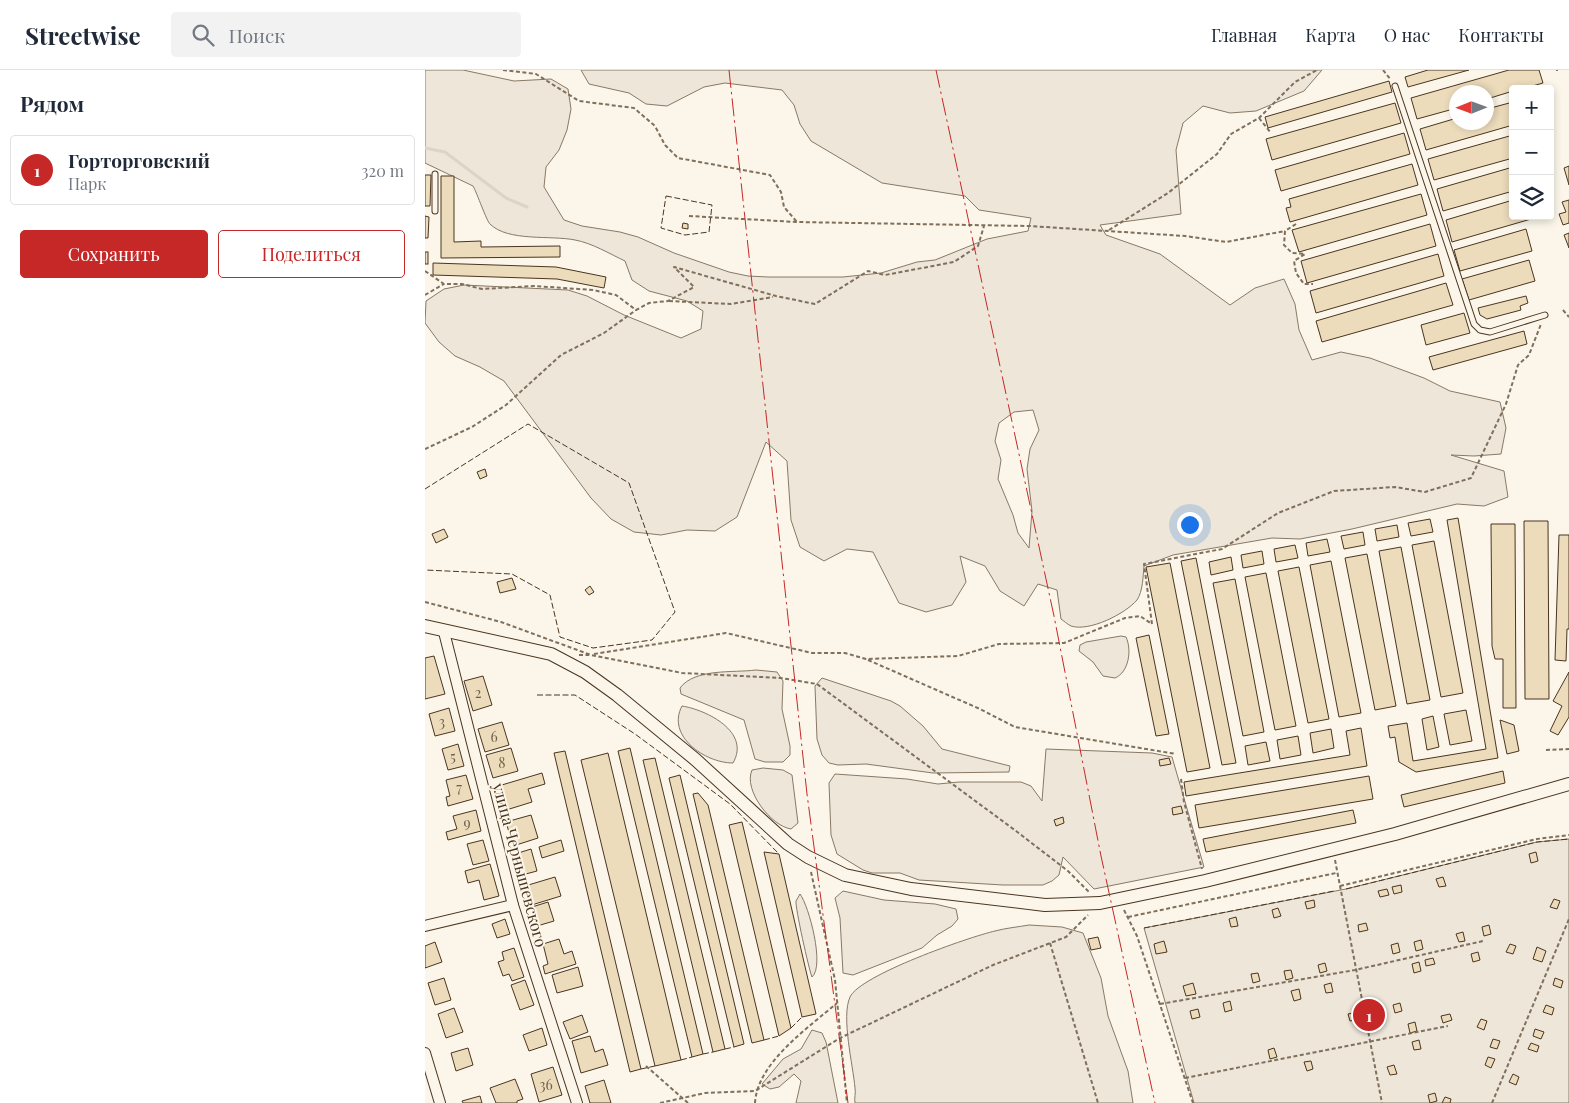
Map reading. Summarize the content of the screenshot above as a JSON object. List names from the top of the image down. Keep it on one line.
{"streets":{"street":["улица Чернышевского"]},"house_numbers":["2","3","6","5","8","7","9","36"],"north":"left","page":{"header":"Streetwise","search":"Поиск","nav":["Главная","Карта","О нас","Контакты"],"heading":"Рядом","map_buttons":["+","−"],"list":[{"mark":"1","name":"Горторговский","note":"Парк","value":"320 m"}],"buttons":["Сохранить","Поделиться"],"pins":"1"}}
